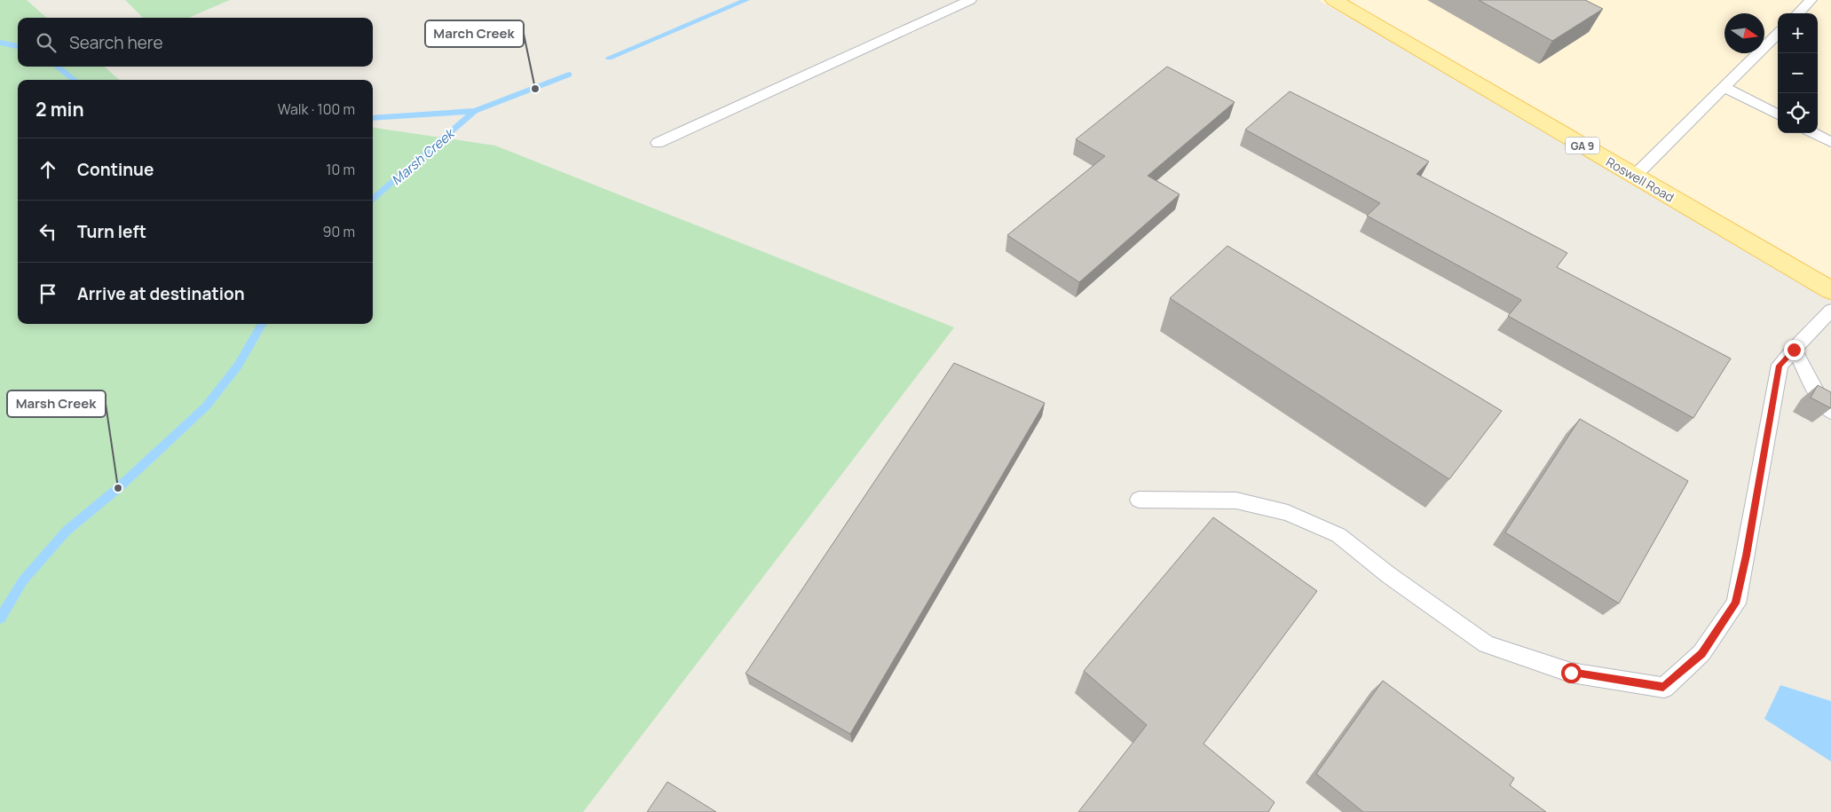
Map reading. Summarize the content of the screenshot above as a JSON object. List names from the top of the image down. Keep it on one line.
{"streets":{"main road":["GA 9","Roswell Road"]},"water":["Marsh Creek"],"places":["March Creek","Marsh Creek"],"north":"right","page":{"map_buttons":["+","−"],"search":"Search here","heading":["2 min","Walk · 100 m"],"list":[["Continue","10 m"],["Turn left","90 m"],"Arrive at destination"]}}
